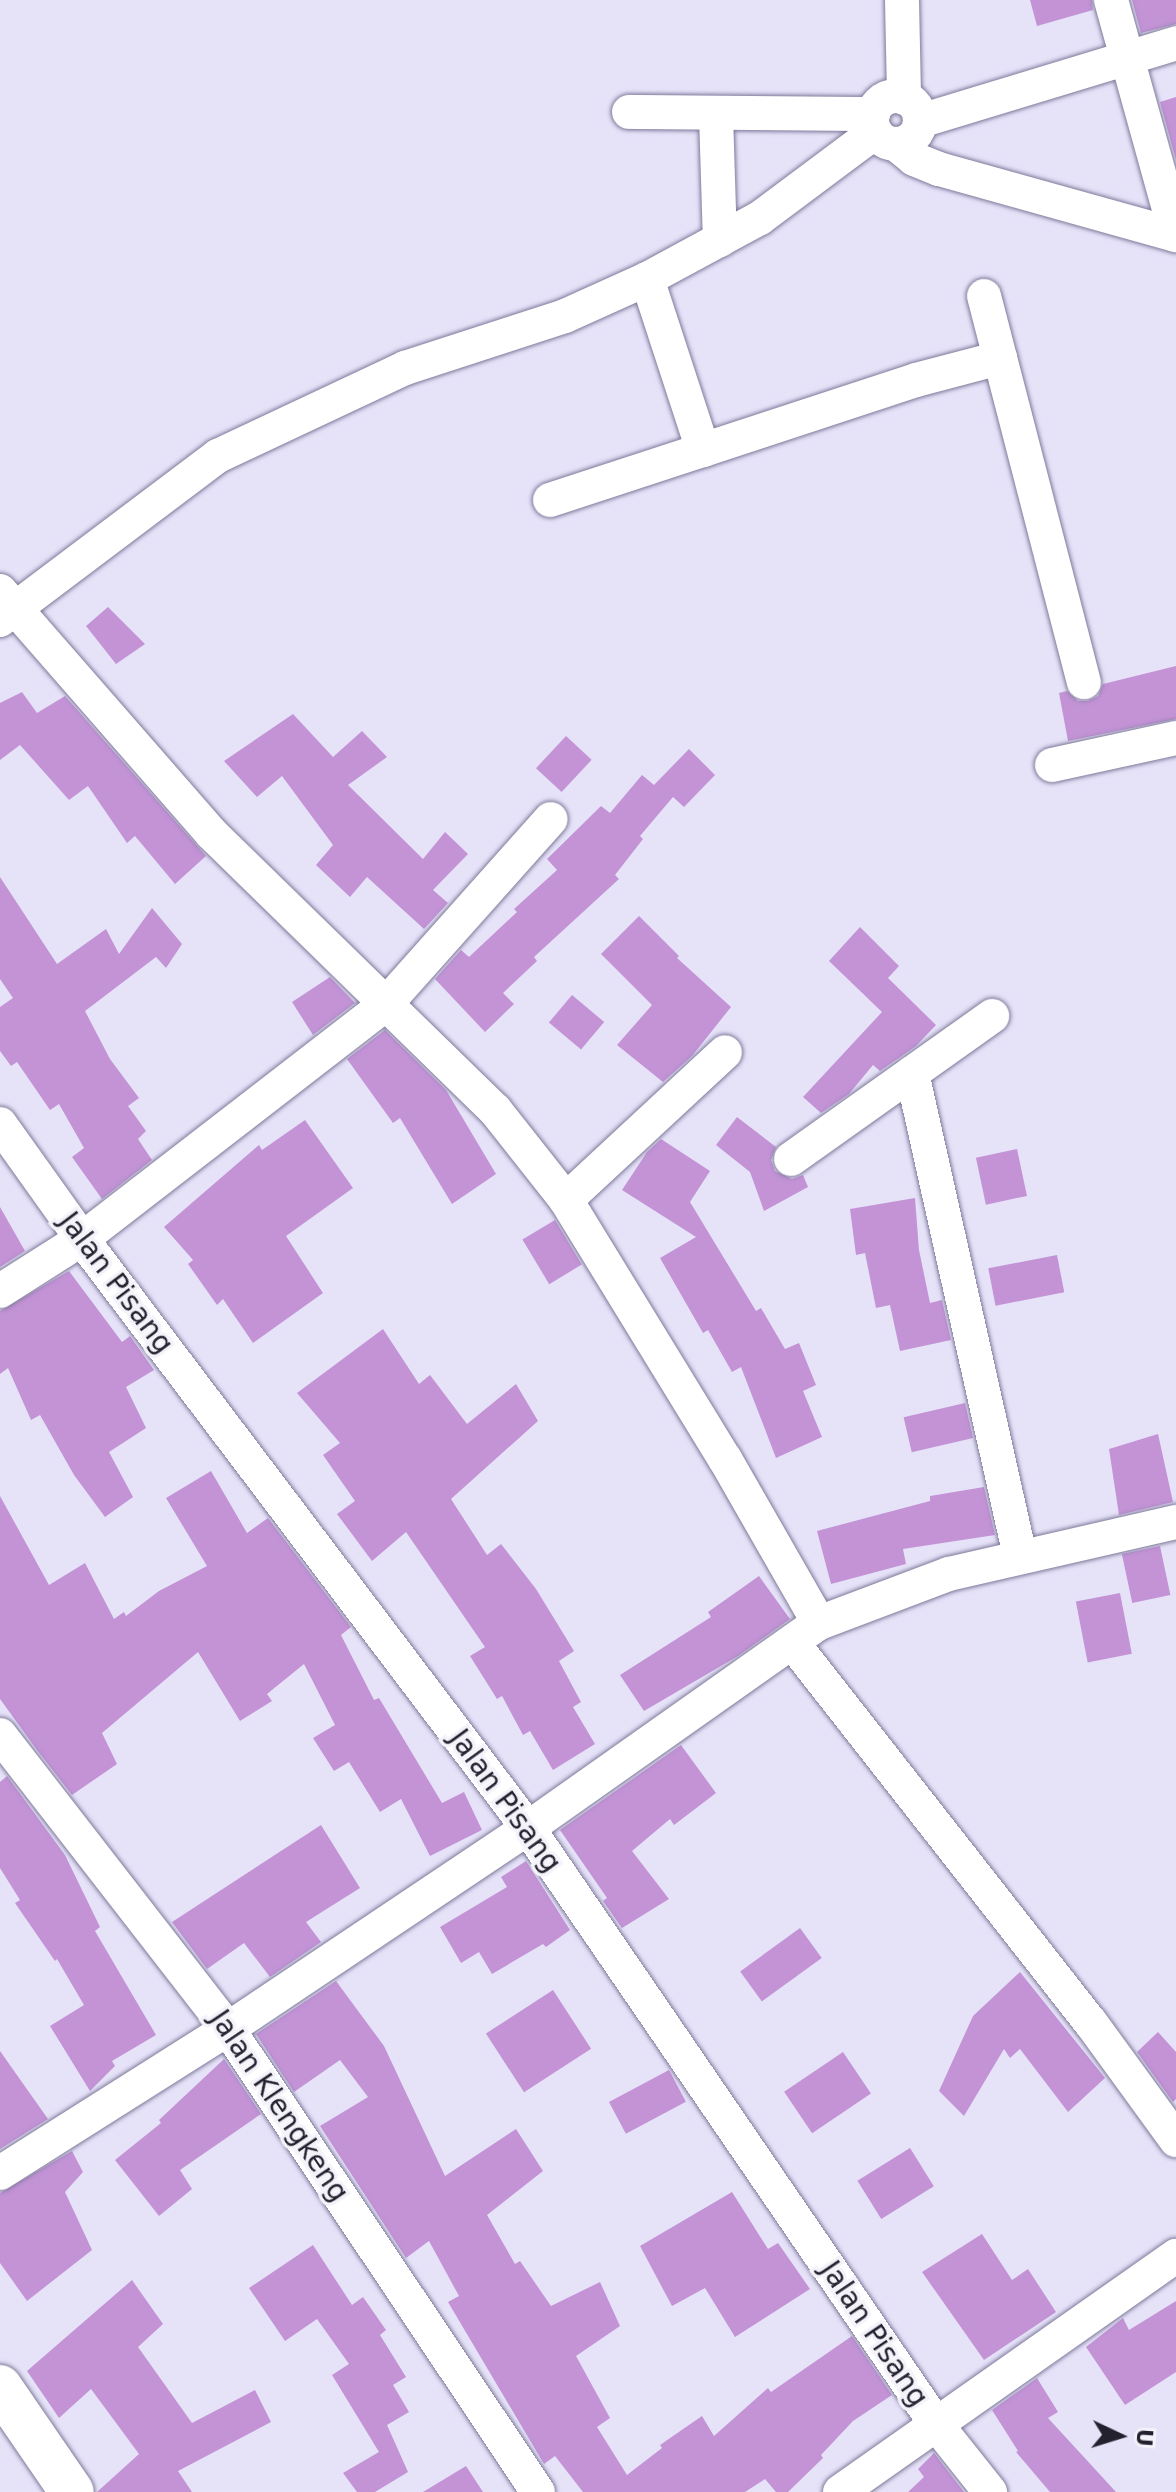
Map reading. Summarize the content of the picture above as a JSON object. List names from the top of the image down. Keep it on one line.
{"streets":{"street":["Jalan Pisang","Jalan Klengkeng"]},"north":"right"}
